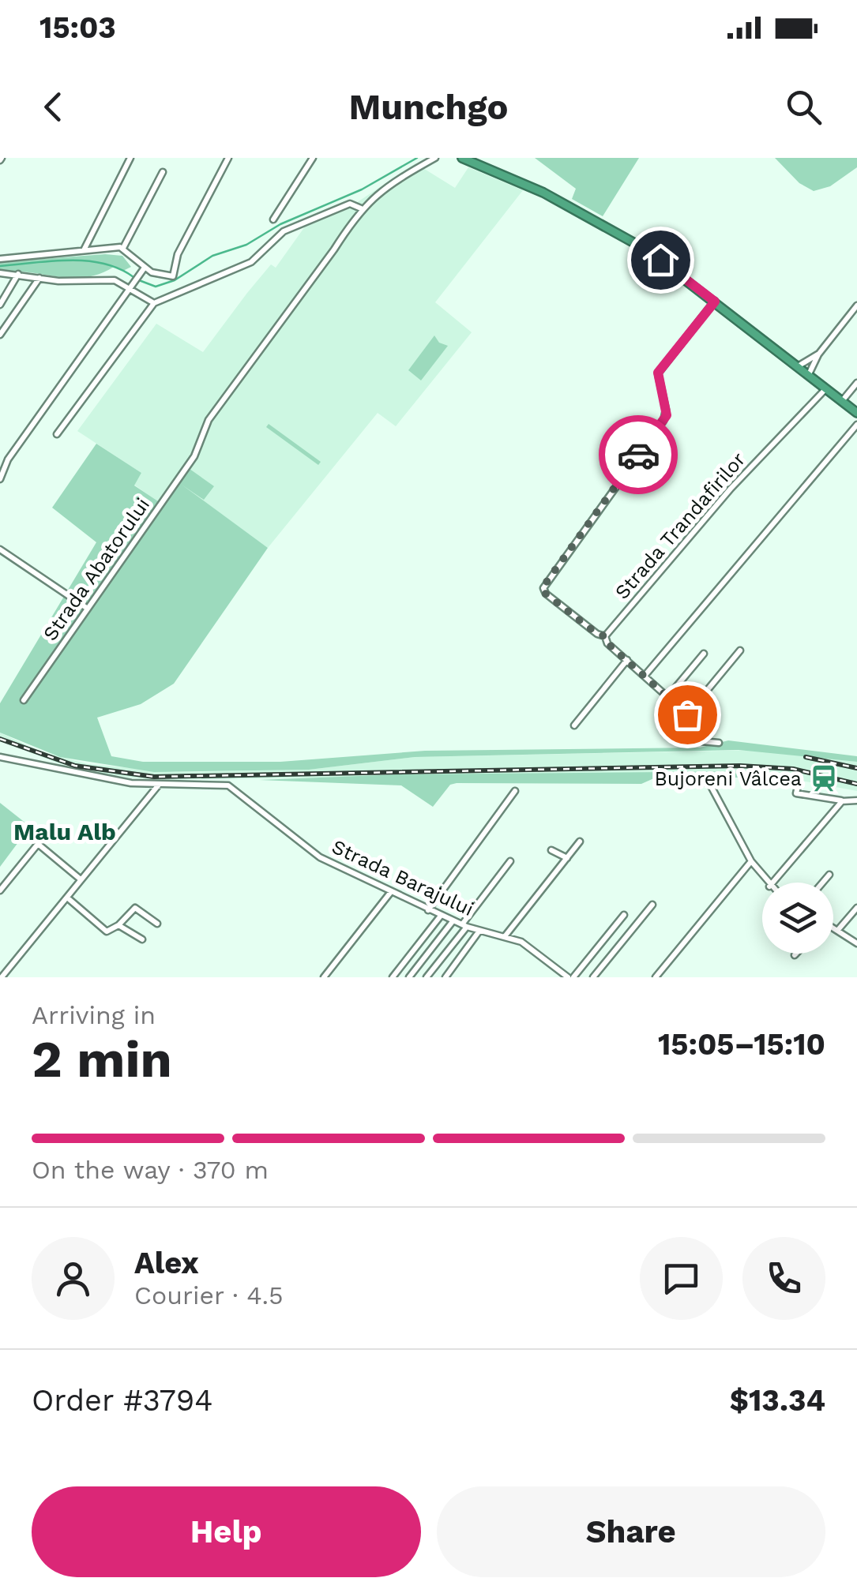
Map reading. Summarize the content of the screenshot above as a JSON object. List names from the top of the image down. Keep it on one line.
{"streets":{"street":["Strada Trandafirilor","Strada Abatorului","Strada Barajului"]},"districts":["Malu Alb"],"places":{"station":["Bujoreni Vâlcea"]},"page":{"status":"15:03","header":"Munchgo","heading":["2 min","Arriving in","15:05–15:10"],"panel":["Alex","Courier · 4.5","Order #3794","$13.34"],"bar":"On the way · 370 m","buttons":["Help","Share"]}}
